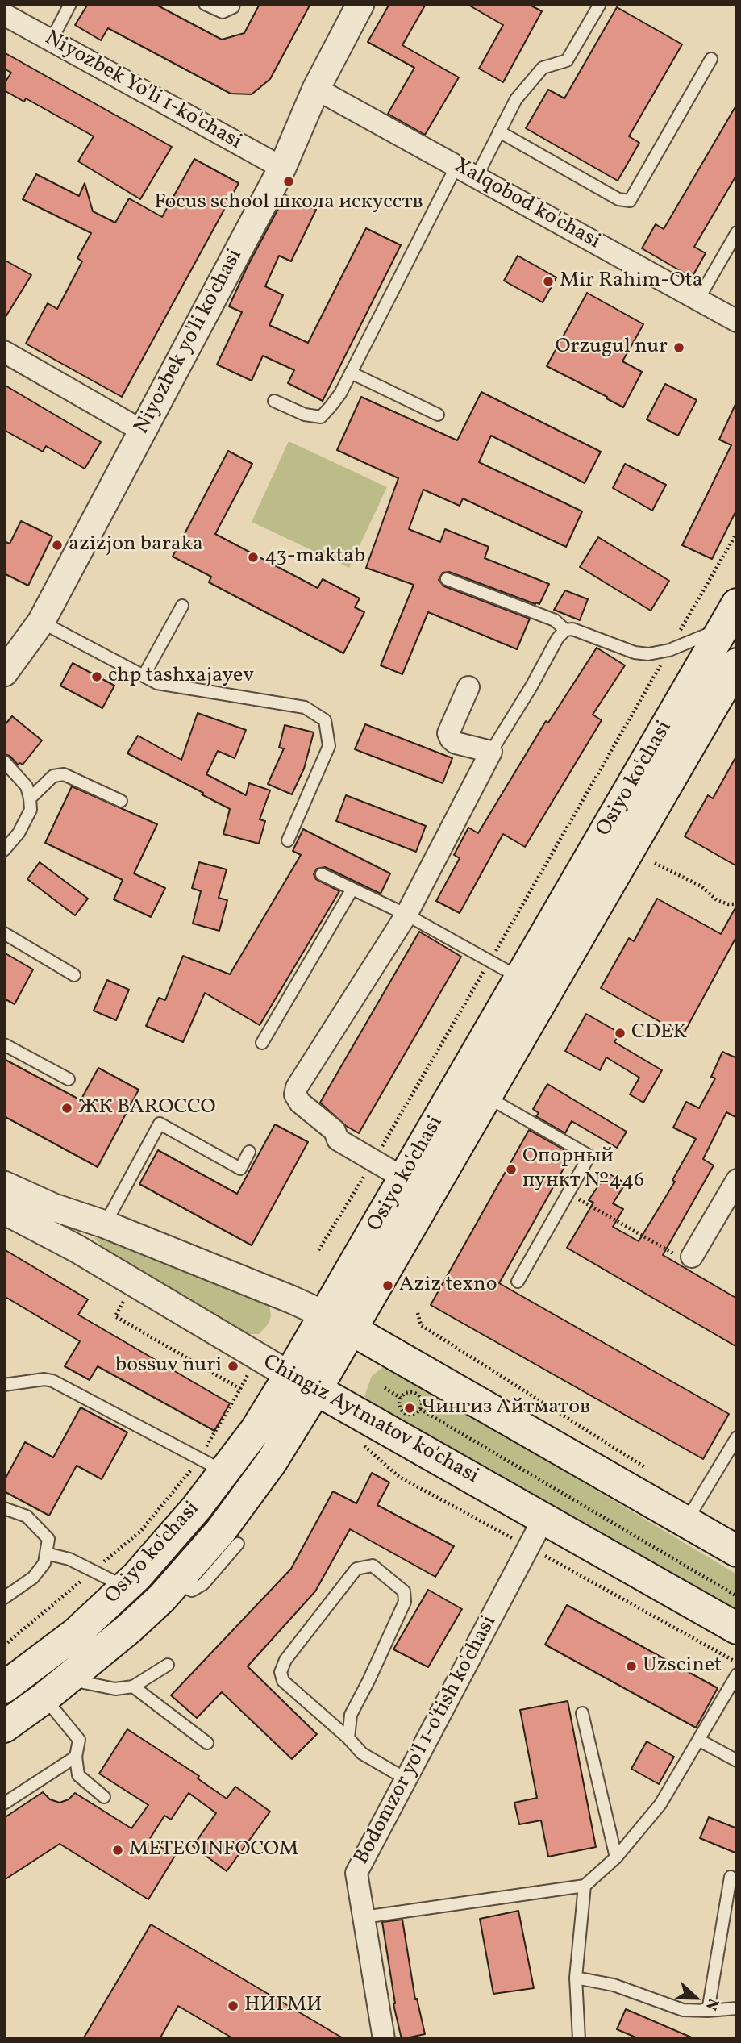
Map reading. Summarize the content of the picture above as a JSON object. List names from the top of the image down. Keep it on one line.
{"streets":{"main road":["Osiyo ko'chasi","Chingiz Aytmatov ko'chasi"],"street":["Niyozbek Yo'li 1-ko'chasi","Xalqobod ko'chasi","Niyozbek yo'li ko'chasi","Bodomzor yo'l 1-o'tish ko'chasi"]},"crossings":[["Niyozbek Yo'li 1-ko'chasi","Niyozbek yo'li ko'chasi"],["Xalqobod ko'chasi","Niyozbek yo'li ko'chasi"],["Osiyo ko'chasi","Chingiz Aytmatov ko'chasi"],["Chingiz Aytmatov ko'chasi","Bodomzor yo'l 1-o'tish ko'chasi"]],"places":["Focus school школа искусств","Mir Rahim-Ota","Orzugul nur","azizjon baraka","43-maktab","chp tashxajayev","CDEK","ЖК BAROCCO","Опорный пункт №446","Aziz texno","bossuv nuri","Чингиз Айтматов","Uzscinet","METEOINFOCOM","НИГМИ"],"north":"right"}
